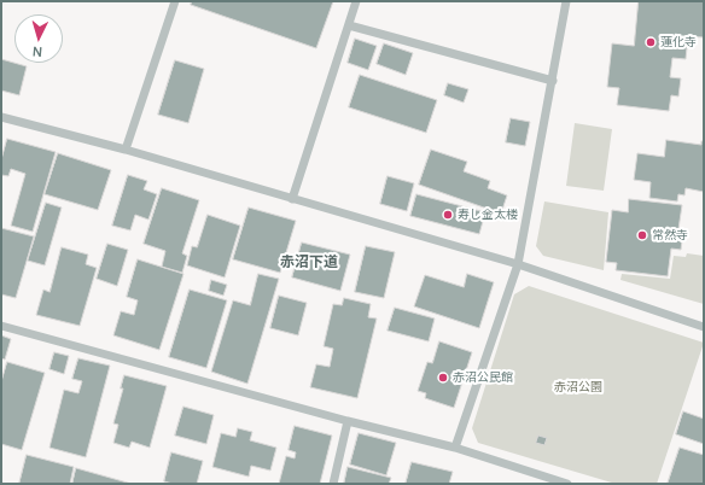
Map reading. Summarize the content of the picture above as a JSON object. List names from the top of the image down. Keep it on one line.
{"districts":["赤沼下道"],"parks":["赤沼公園"],"places":["蓮化寺","寿し金太楼","常然寺","赤沼公民館"],"north":"bottom"}
